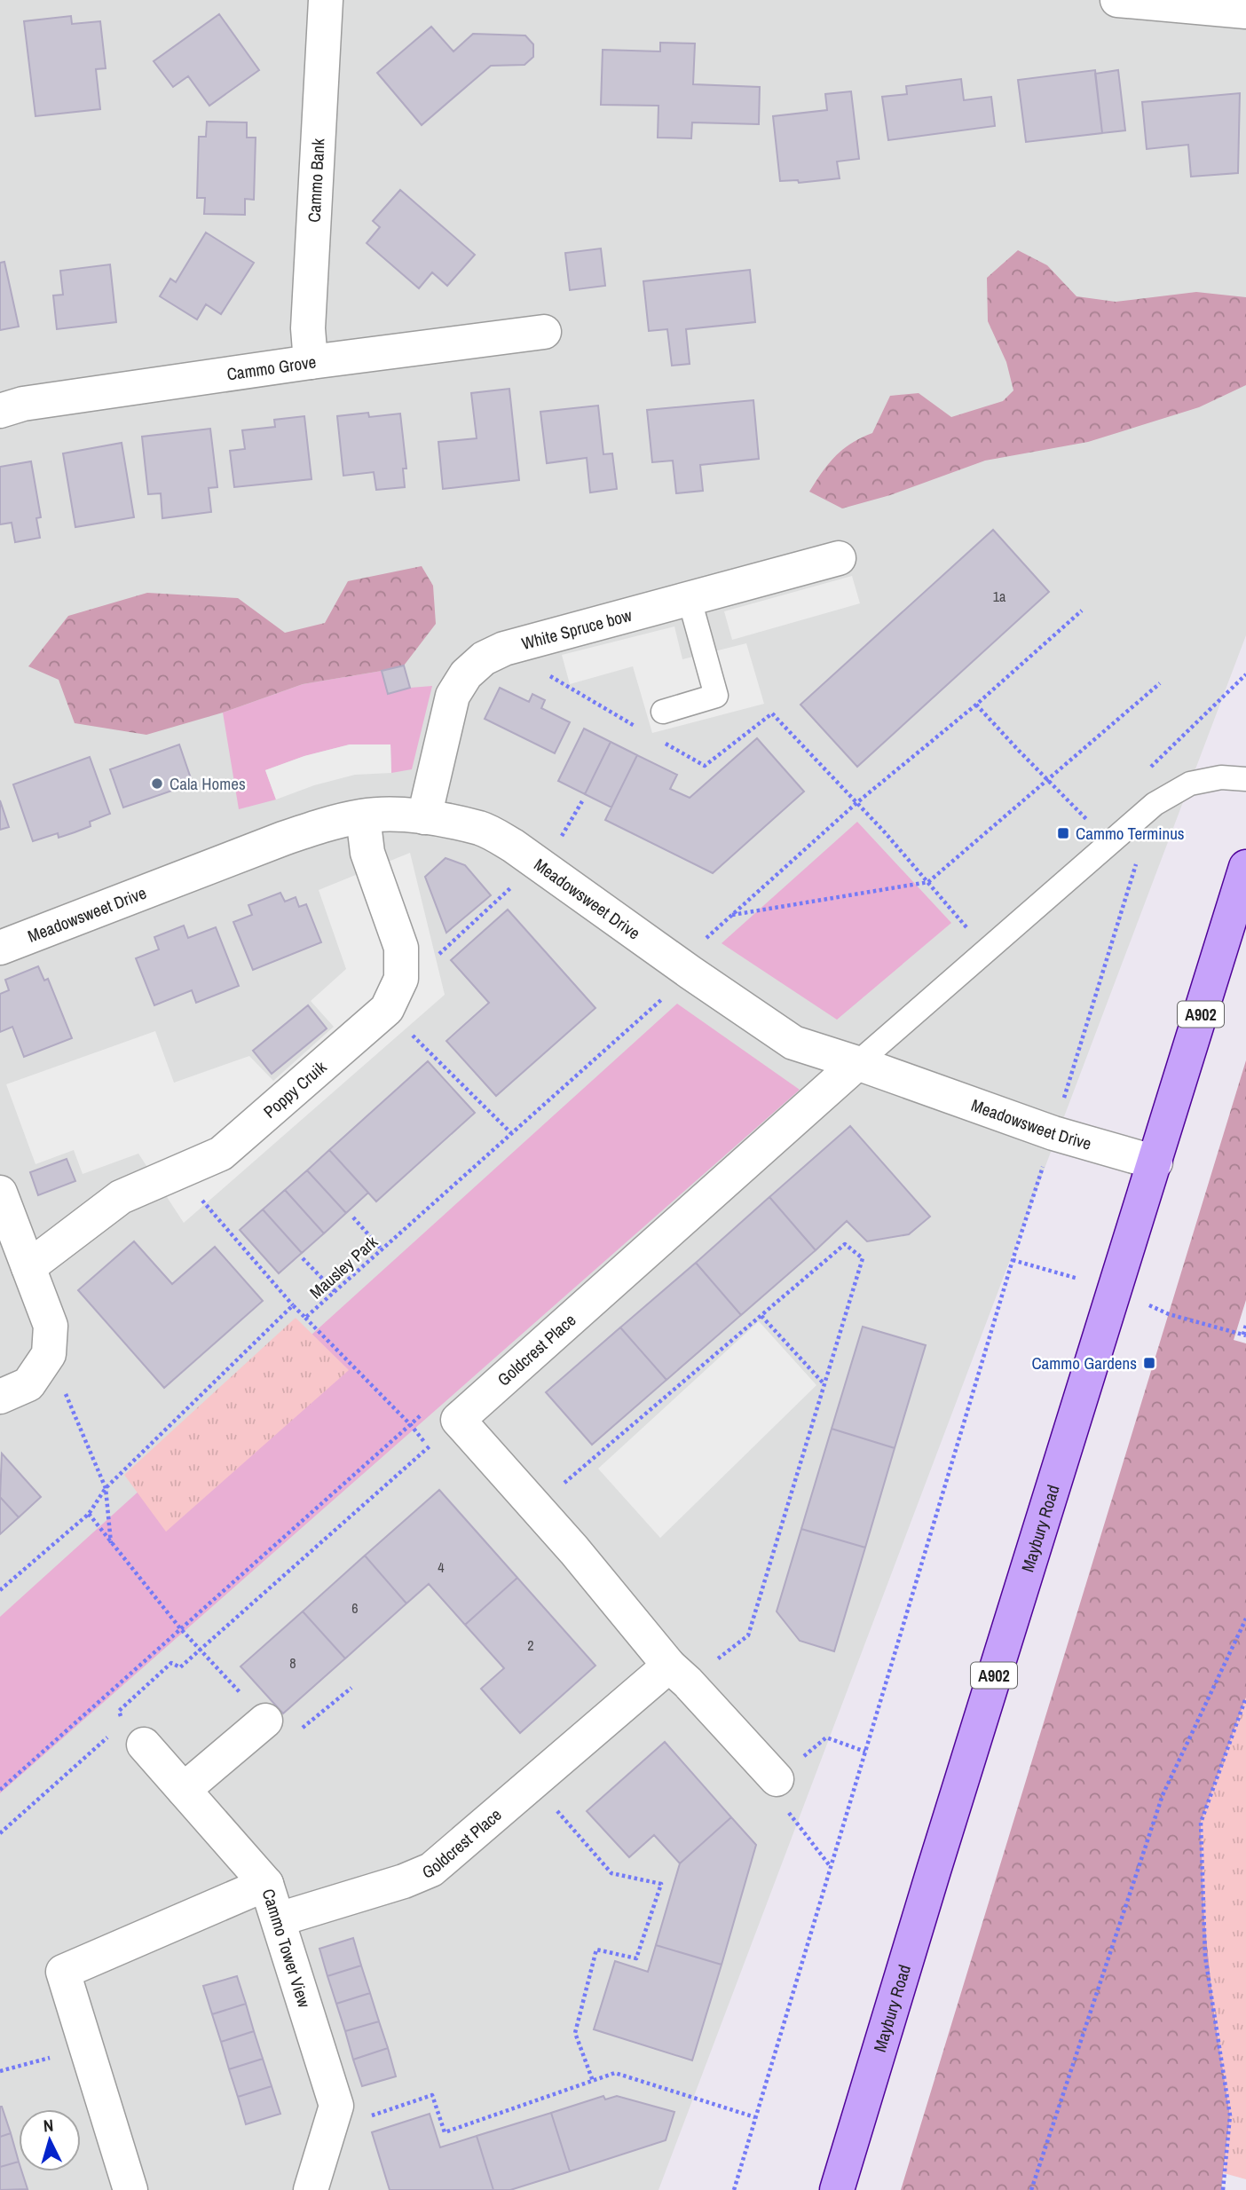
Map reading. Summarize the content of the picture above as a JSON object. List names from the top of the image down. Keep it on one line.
{"streets":{"main road":["A902","Maybury Road"],"street":["Cammo Bank","Cammo Grove","White Spruce bow","Meadowsweet Drive","Poppy Cruik","Goldcrest Place","Cammo Tower View"],"path":["Mausley Park"]},"crossings":[["Cammo Bank","Cammo Grove"],["White Spruce bow","Meadowsweet Drive"],["Meadowsweet Drive","Poppy Cruik"],["Meadowsweet Drive","Goldcrest Place"],["Meadowsweet Drive","Maybury Road"],["Goldcrest Place","Cammo Tower View"]],"places":{"other":["Cala Homes"],"transit":["Cammo Terminus","Cammo Gardens"]},"house_numbers":["1a","4","6","2","8"],"north":"top"}
